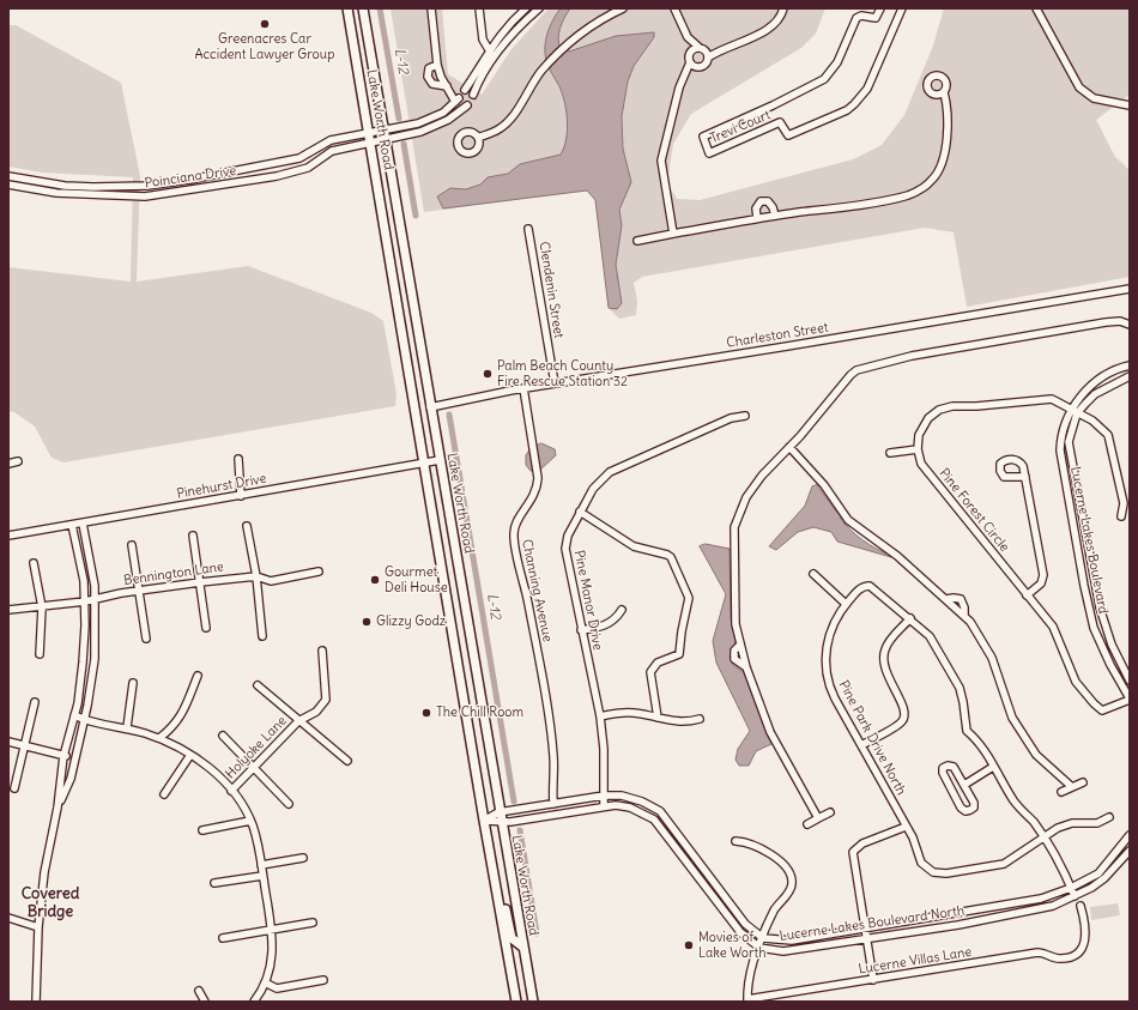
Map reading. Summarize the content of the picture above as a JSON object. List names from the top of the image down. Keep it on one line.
{"streets":{"main road":["Lake Worth Road"],"street":["Trevi Court","Poinciana Drive","Clendenin Street","Charleston Street","Pinehurst Drive","Pine Forest Circle","Lucerne Lakes Boulevard","Bennington Lane","Channing Avenue","Pine Manor Drive","Pine Park Drive North","Holyoke Lane","Lucerne Lakes Boulevard North","Lucerne Villas Lane"]},"crossings":[["Lake Worth Road","Poinciana Drive"],["Lake Worth Road","Charleston Street"],["Lake Worth Road","Pinehurst Drive"],["Lake Worth Road","Lucerne Lakes Boulevard North"],["Clendenin Street","Charleston Street"],["Charleston Street","Channing Avenue"],["Pine Forest Circle","Lucerne Lakes Boulevard"],["Channing Avenue","Lucerne Lakes Boulevard North"],["Pine Manor Drive","Lucerne Lakes Boulevard North"]],"districts":["Covered Bridge"],"water":["L-12"],"places":["Greenacres Car Accident Lawyer Group","Palm Beach County Fire Rescue Station 32","Gourmet Deli House","Glizzy Godz","The Chill Room","Movies of Lake Worth"]}
